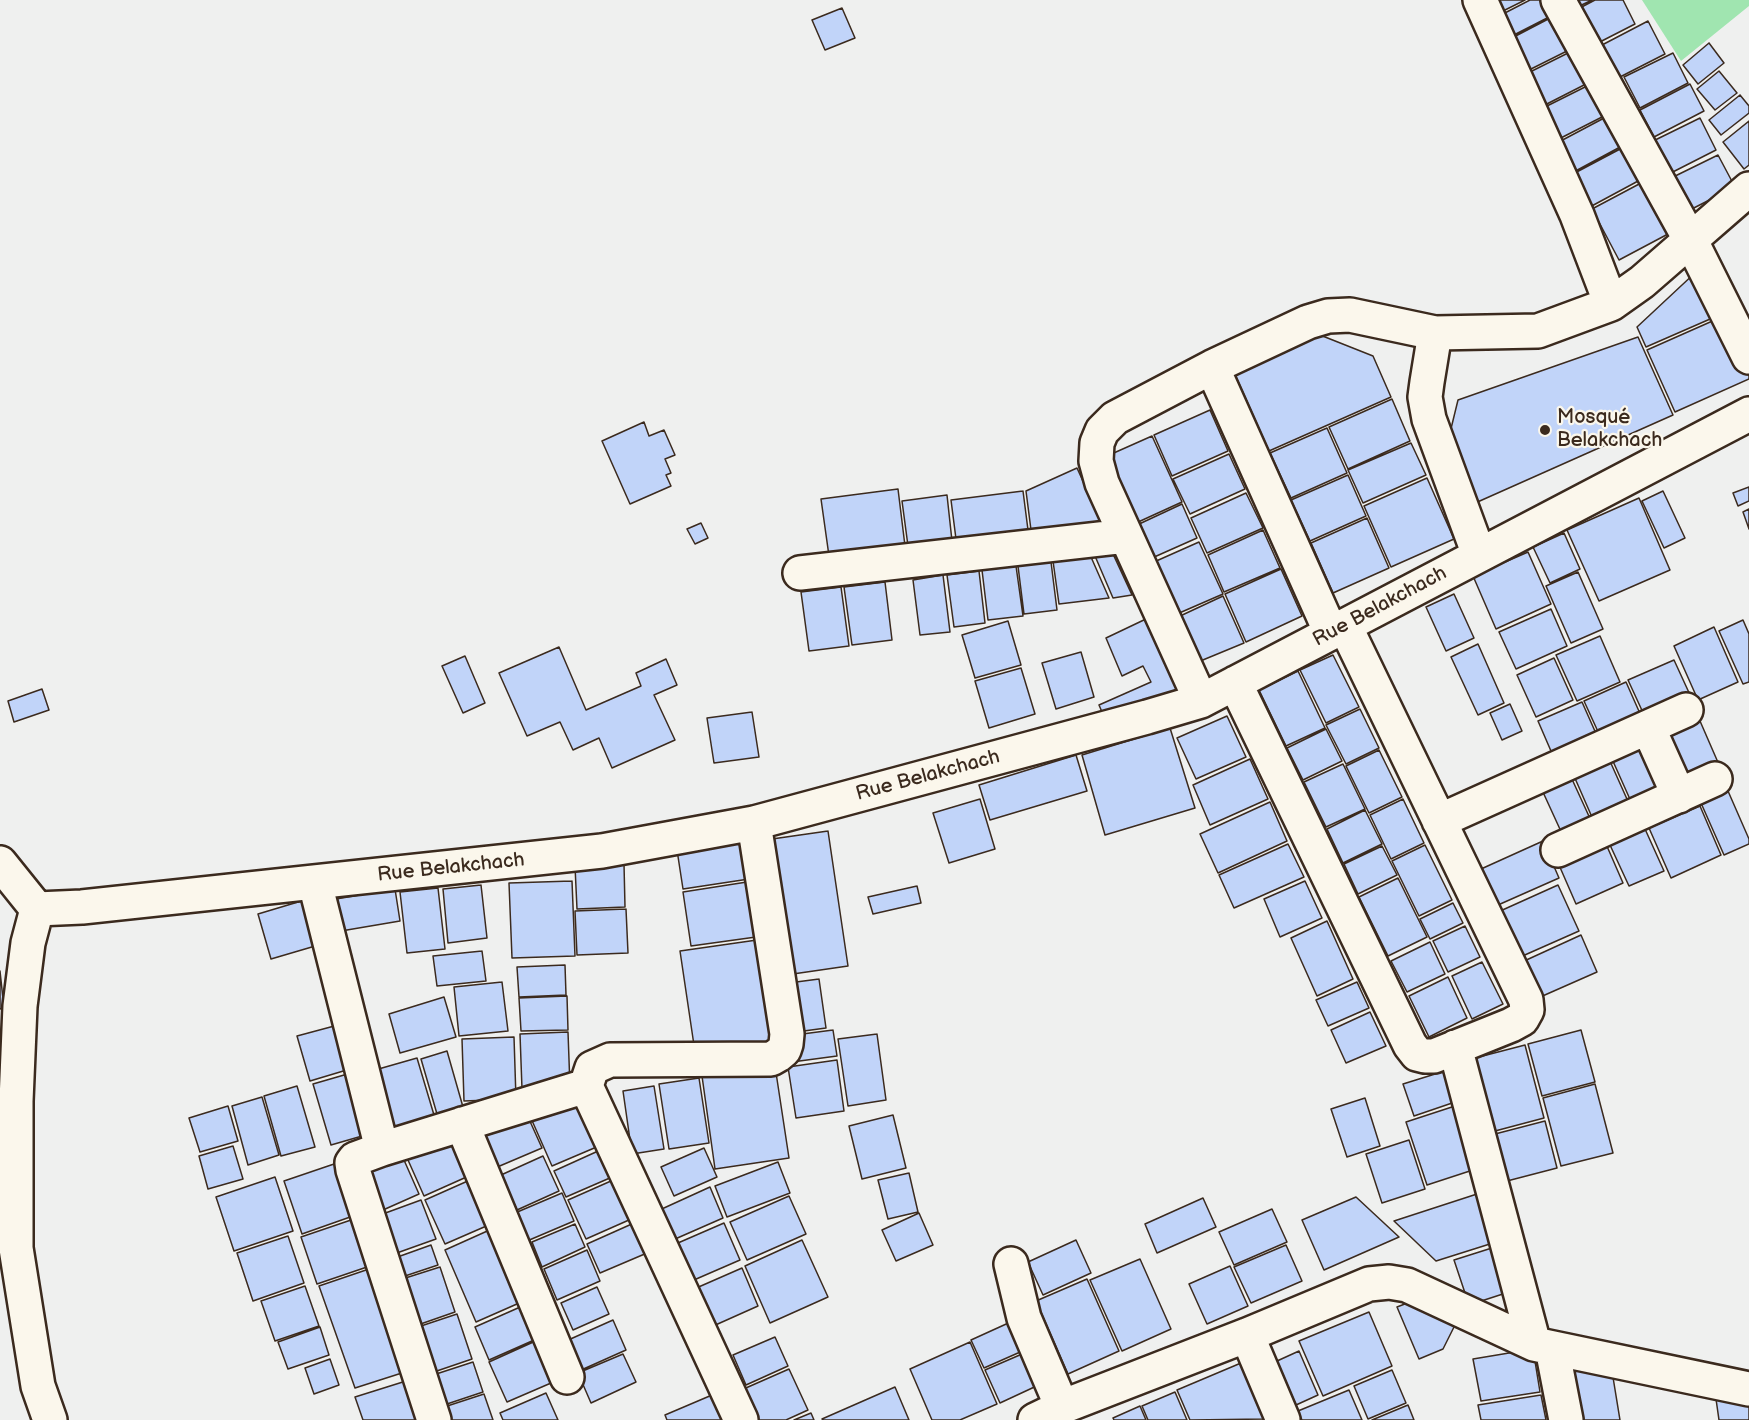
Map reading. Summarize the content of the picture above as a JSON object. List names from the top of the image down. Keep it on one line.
{"streets":{"street":["Rue Belakchach"]},"places":["Mosqué Belakchach"]}
